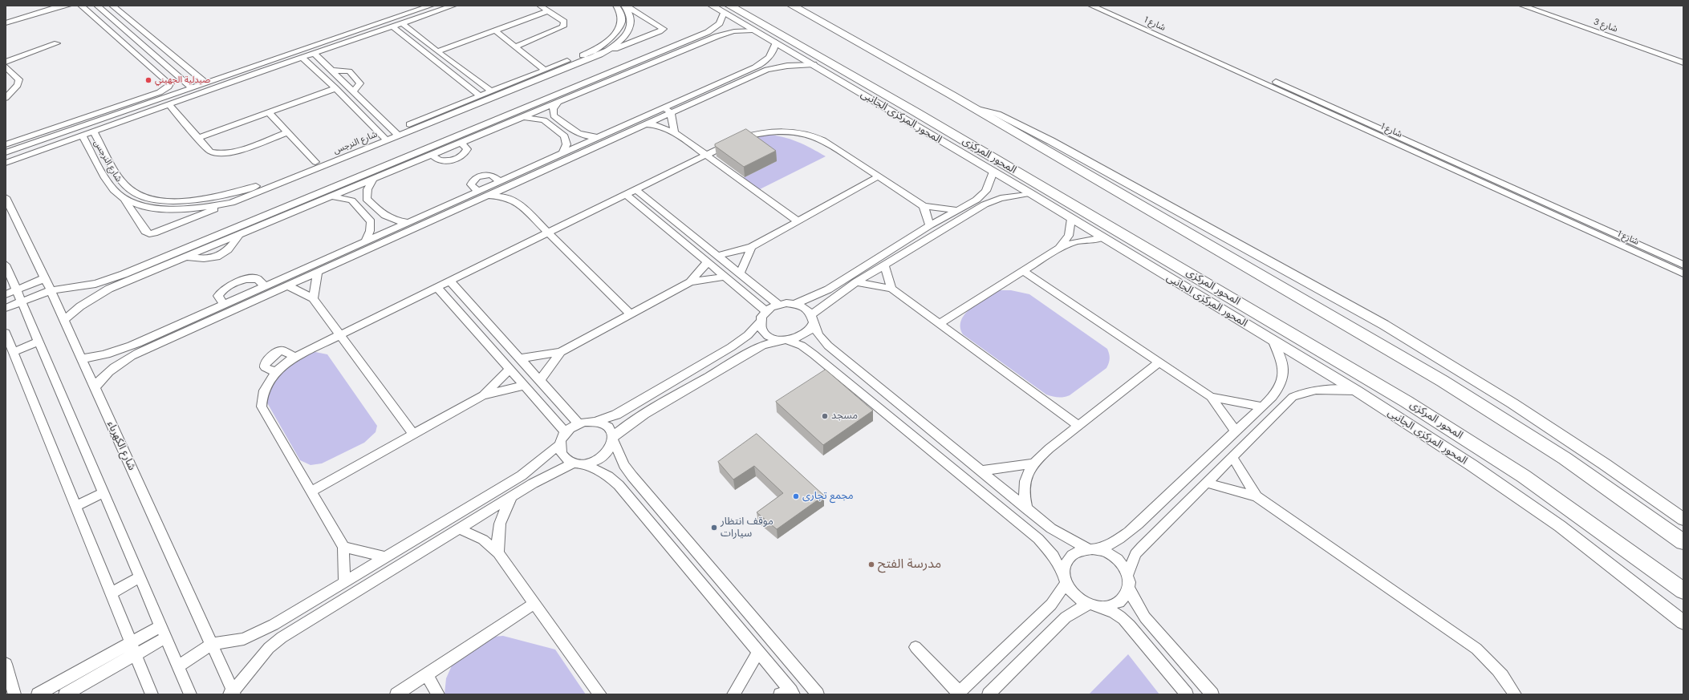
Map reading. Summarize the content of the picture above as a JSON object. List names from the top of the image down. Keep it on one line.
{"streets":{"highway":["المحور المركزى"],"main road":["المحور المركزى الجانبى"],"street":["شارع 1","شارع 3","شارع النرجس","شارع الكهرباء"]},"crossings":[["المحور المركزى الجانبى","المحور المركزى"]],"places":["صيدلية الجهيني","مسجد","مجمع تجارى","موقف انتظار سيارات","مدرسة الفتح"]}
